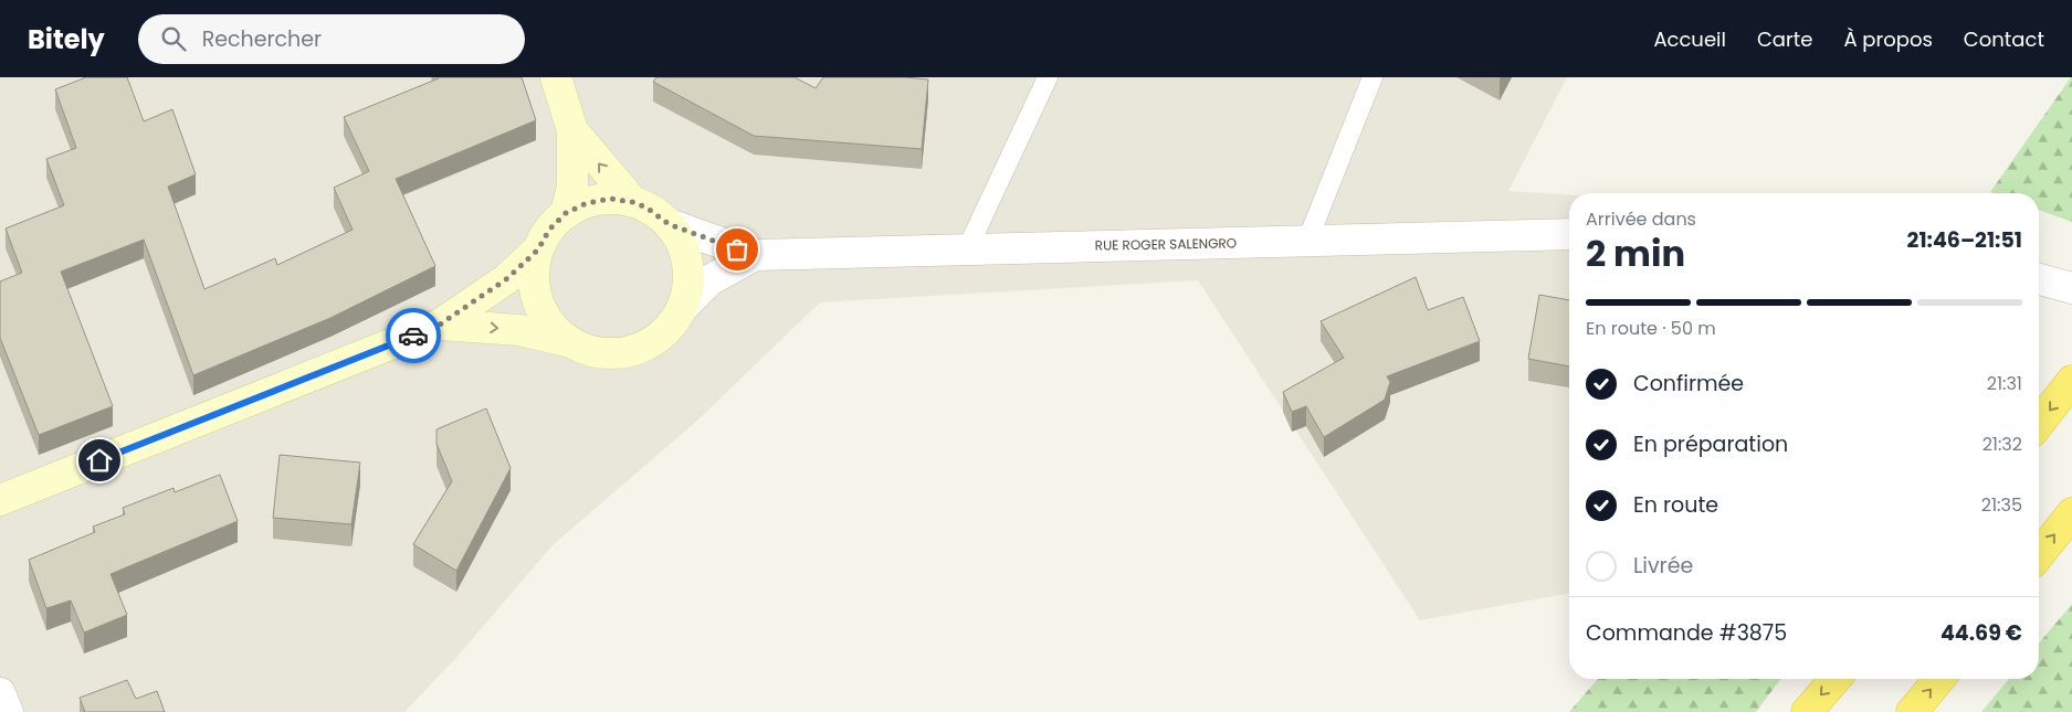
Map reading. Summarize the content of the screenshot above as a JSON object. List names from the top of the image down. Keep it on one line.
{"streets":{"street":["RUE ROGER SALENGRO"]},"page":{"header":"Bitely","search":"Rechercher","nav":["Accueil","Carte","À propos","Contact"],"heading":["2 min","Arrivée dans","21:46–21:51"],"panel":["Commande #3875","44.69 €"],"bar":"En route · 50 m","list":[["Confirmée","21:31"],["En préparation","21:32"],["En route","21:35"],"Livrée"]}}
